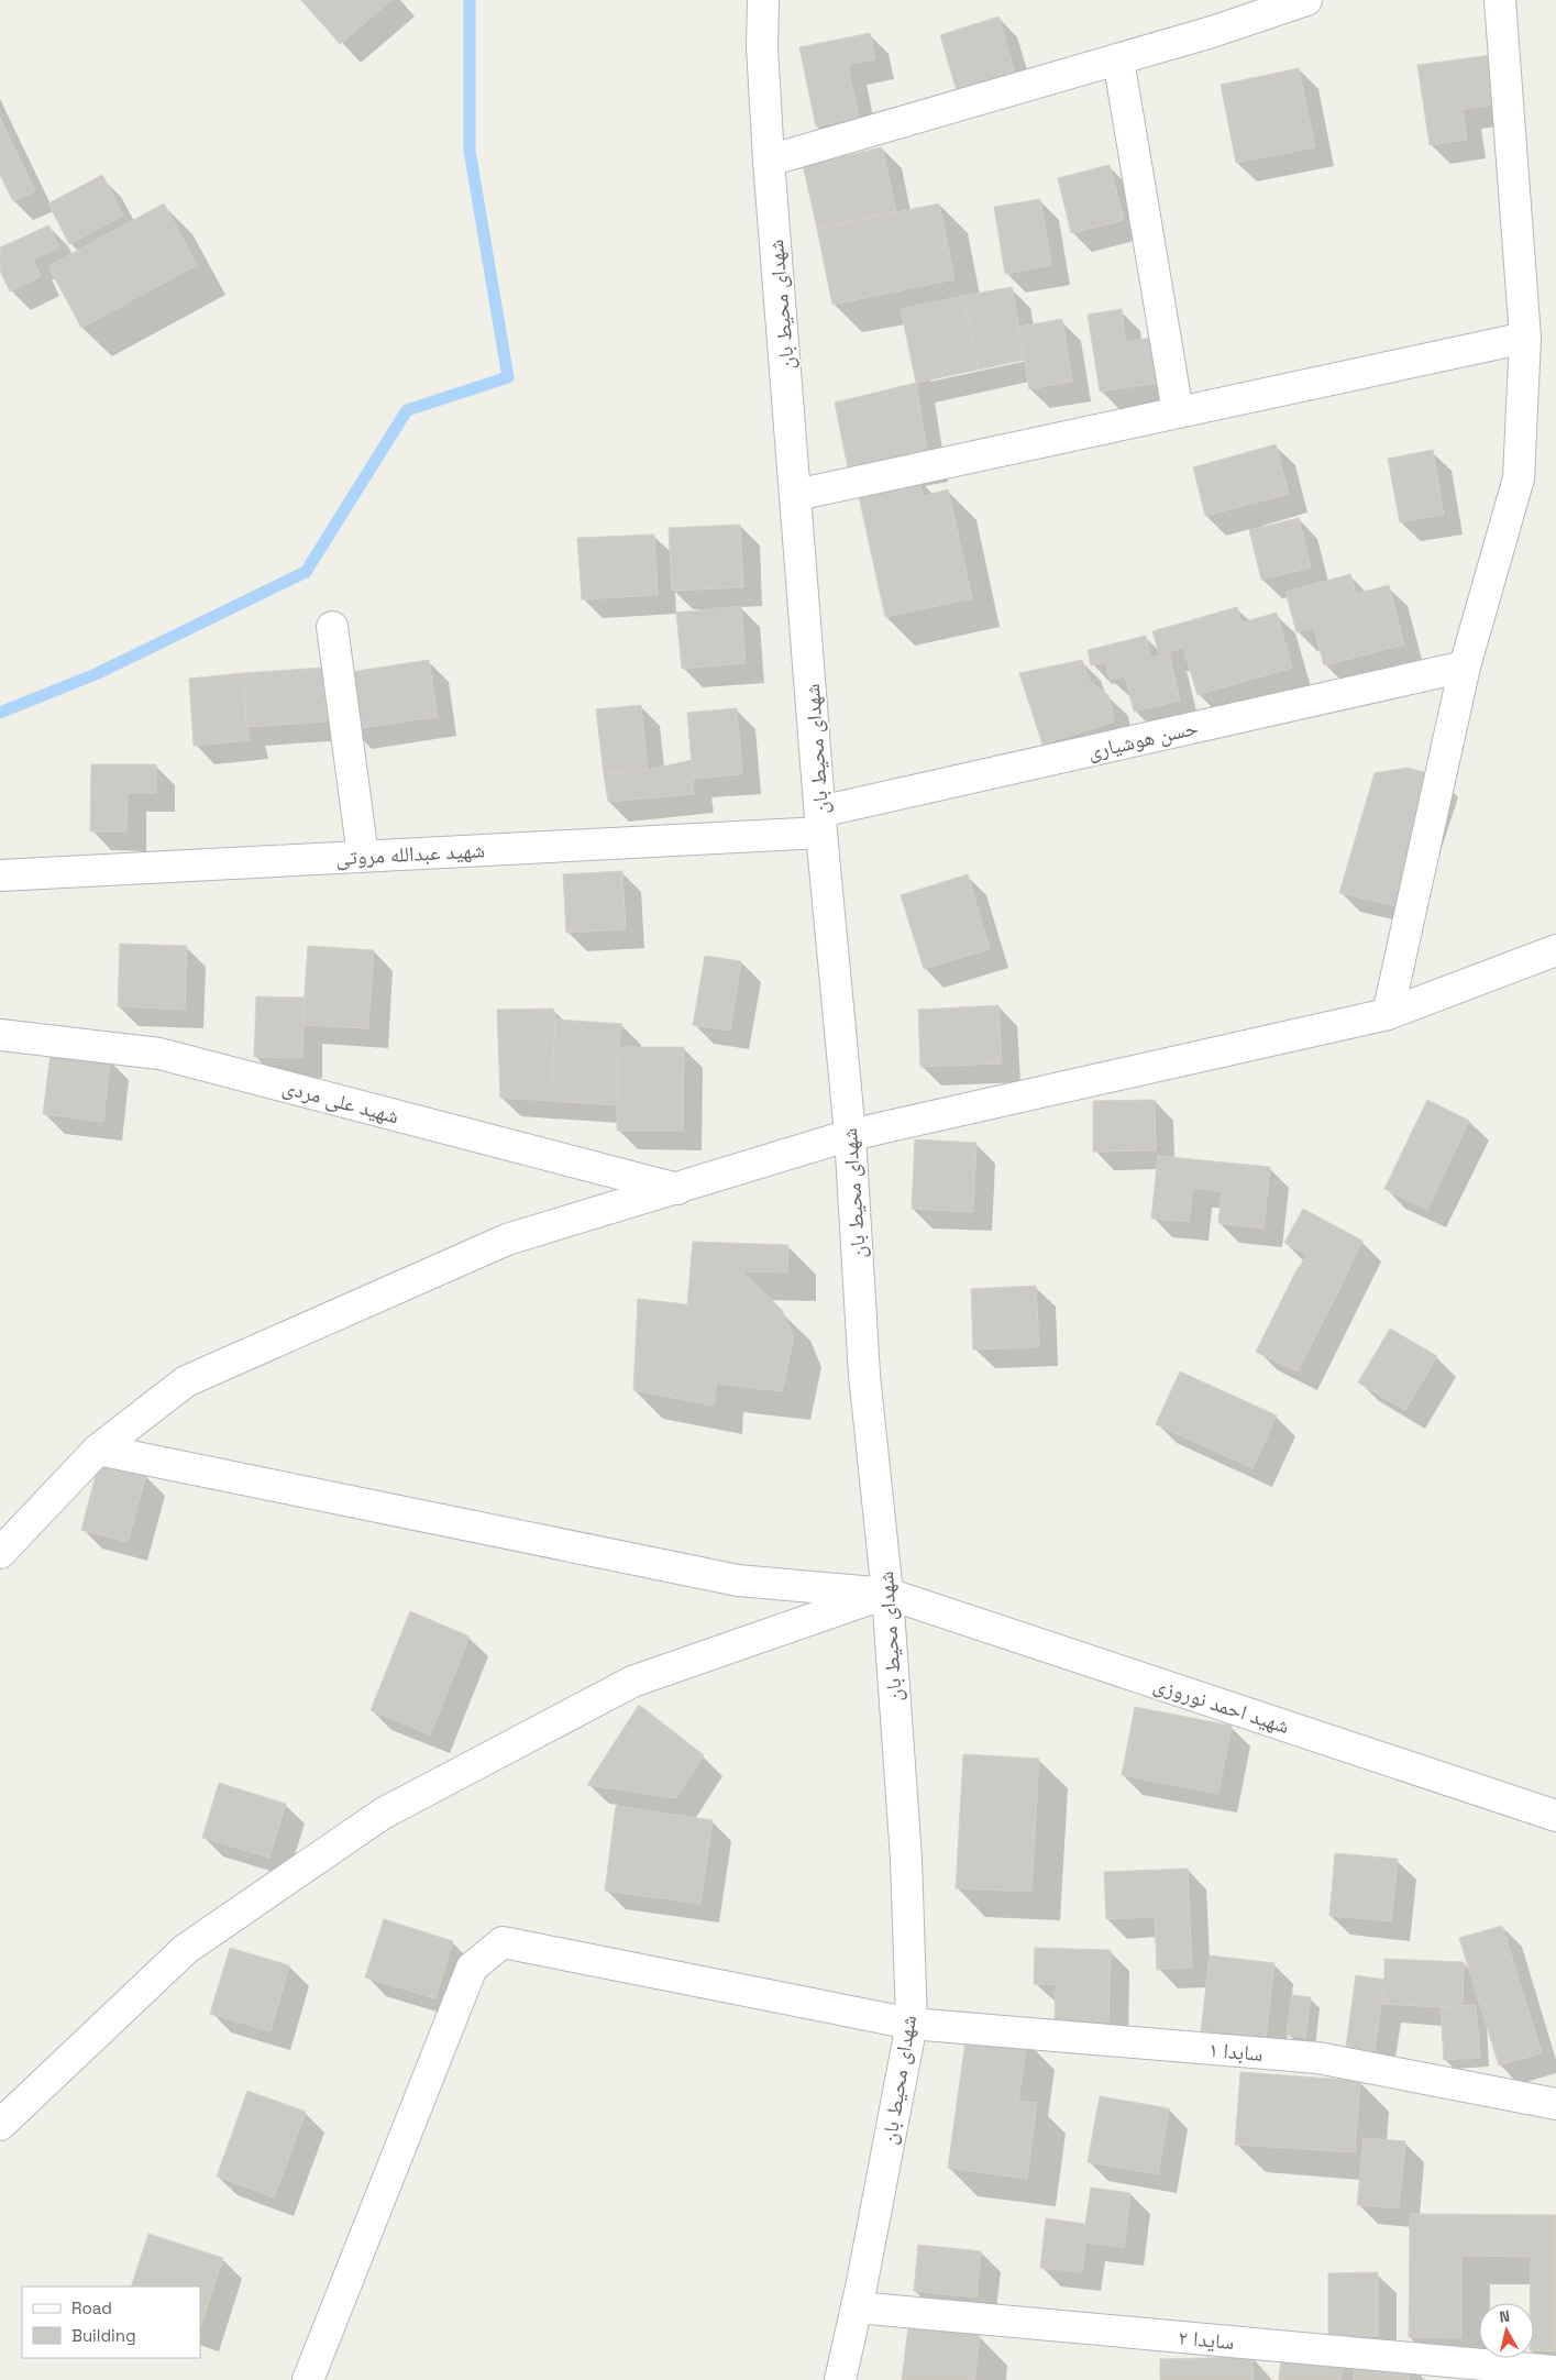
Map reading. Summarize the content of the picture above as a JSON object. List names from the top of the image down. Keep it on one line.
{"streets":{"street":["شهدای محیط بان","حسن هوشیاری","شهید عبدالله مروتی","شهید علی مردی","شهید احمد نوروزی","سابدا ۱","سایدا ۲"]},"crossings":[["شهدای محیط بان","حسن هوشیاری"],["شهدای محیط بان","شهید عبدالله مروتی"],["شهدای محیط بان","شهید احمد نوروزی"],["شهدای محیط بان","سابدا ۱"],["شهدای محیط بان","سایدا ۲"],["حسن هوشیاری","شهید عبدالله مروتی"]],"legend":["Road","Building"],"north":"top"}
